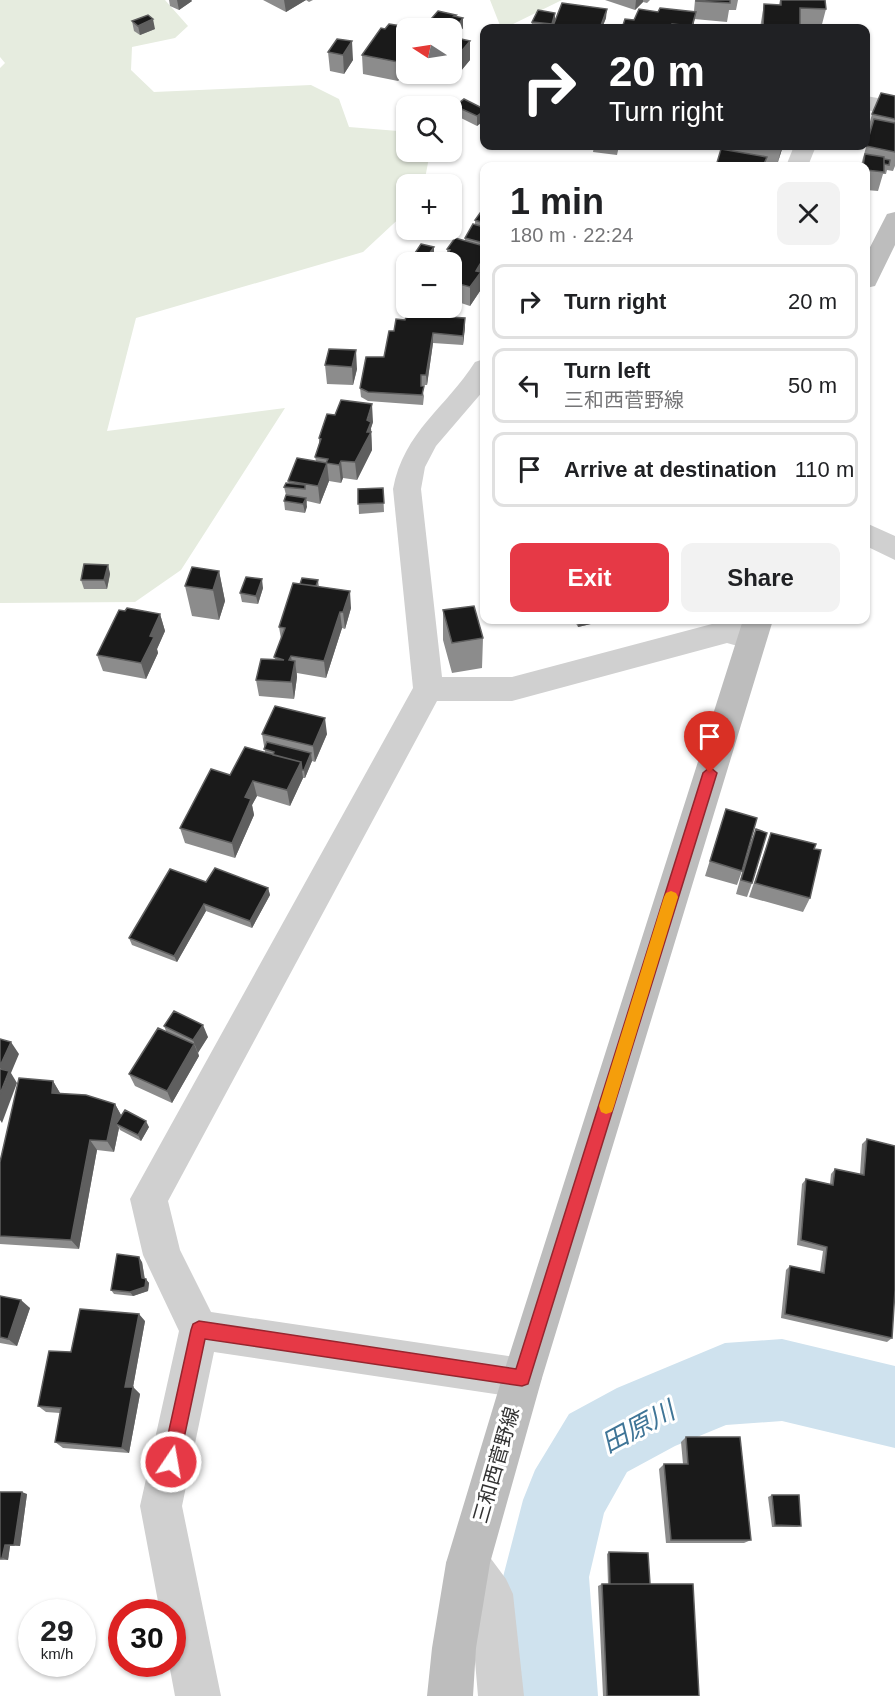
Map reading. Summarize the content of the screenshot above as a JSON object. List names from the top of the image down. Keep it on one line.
{"streets":{"main road":["三和西菅野線"]},"water":["田原川"],"north":"left","page":{"map_buttons":["+","−"],"turn":["20 m","Turn right"],"heading":["1 min","180 m · 22:24"],"list":[{"name":"Turn right","value":"20 m"},{"name":"Turn left","note":"三和西菅野線","value":"50 m"},{"name":"Arrive at destination","value":"110 m"}],"buttons":["Exit","Share"],"speed":"29 km/h","limit":"30"}}
